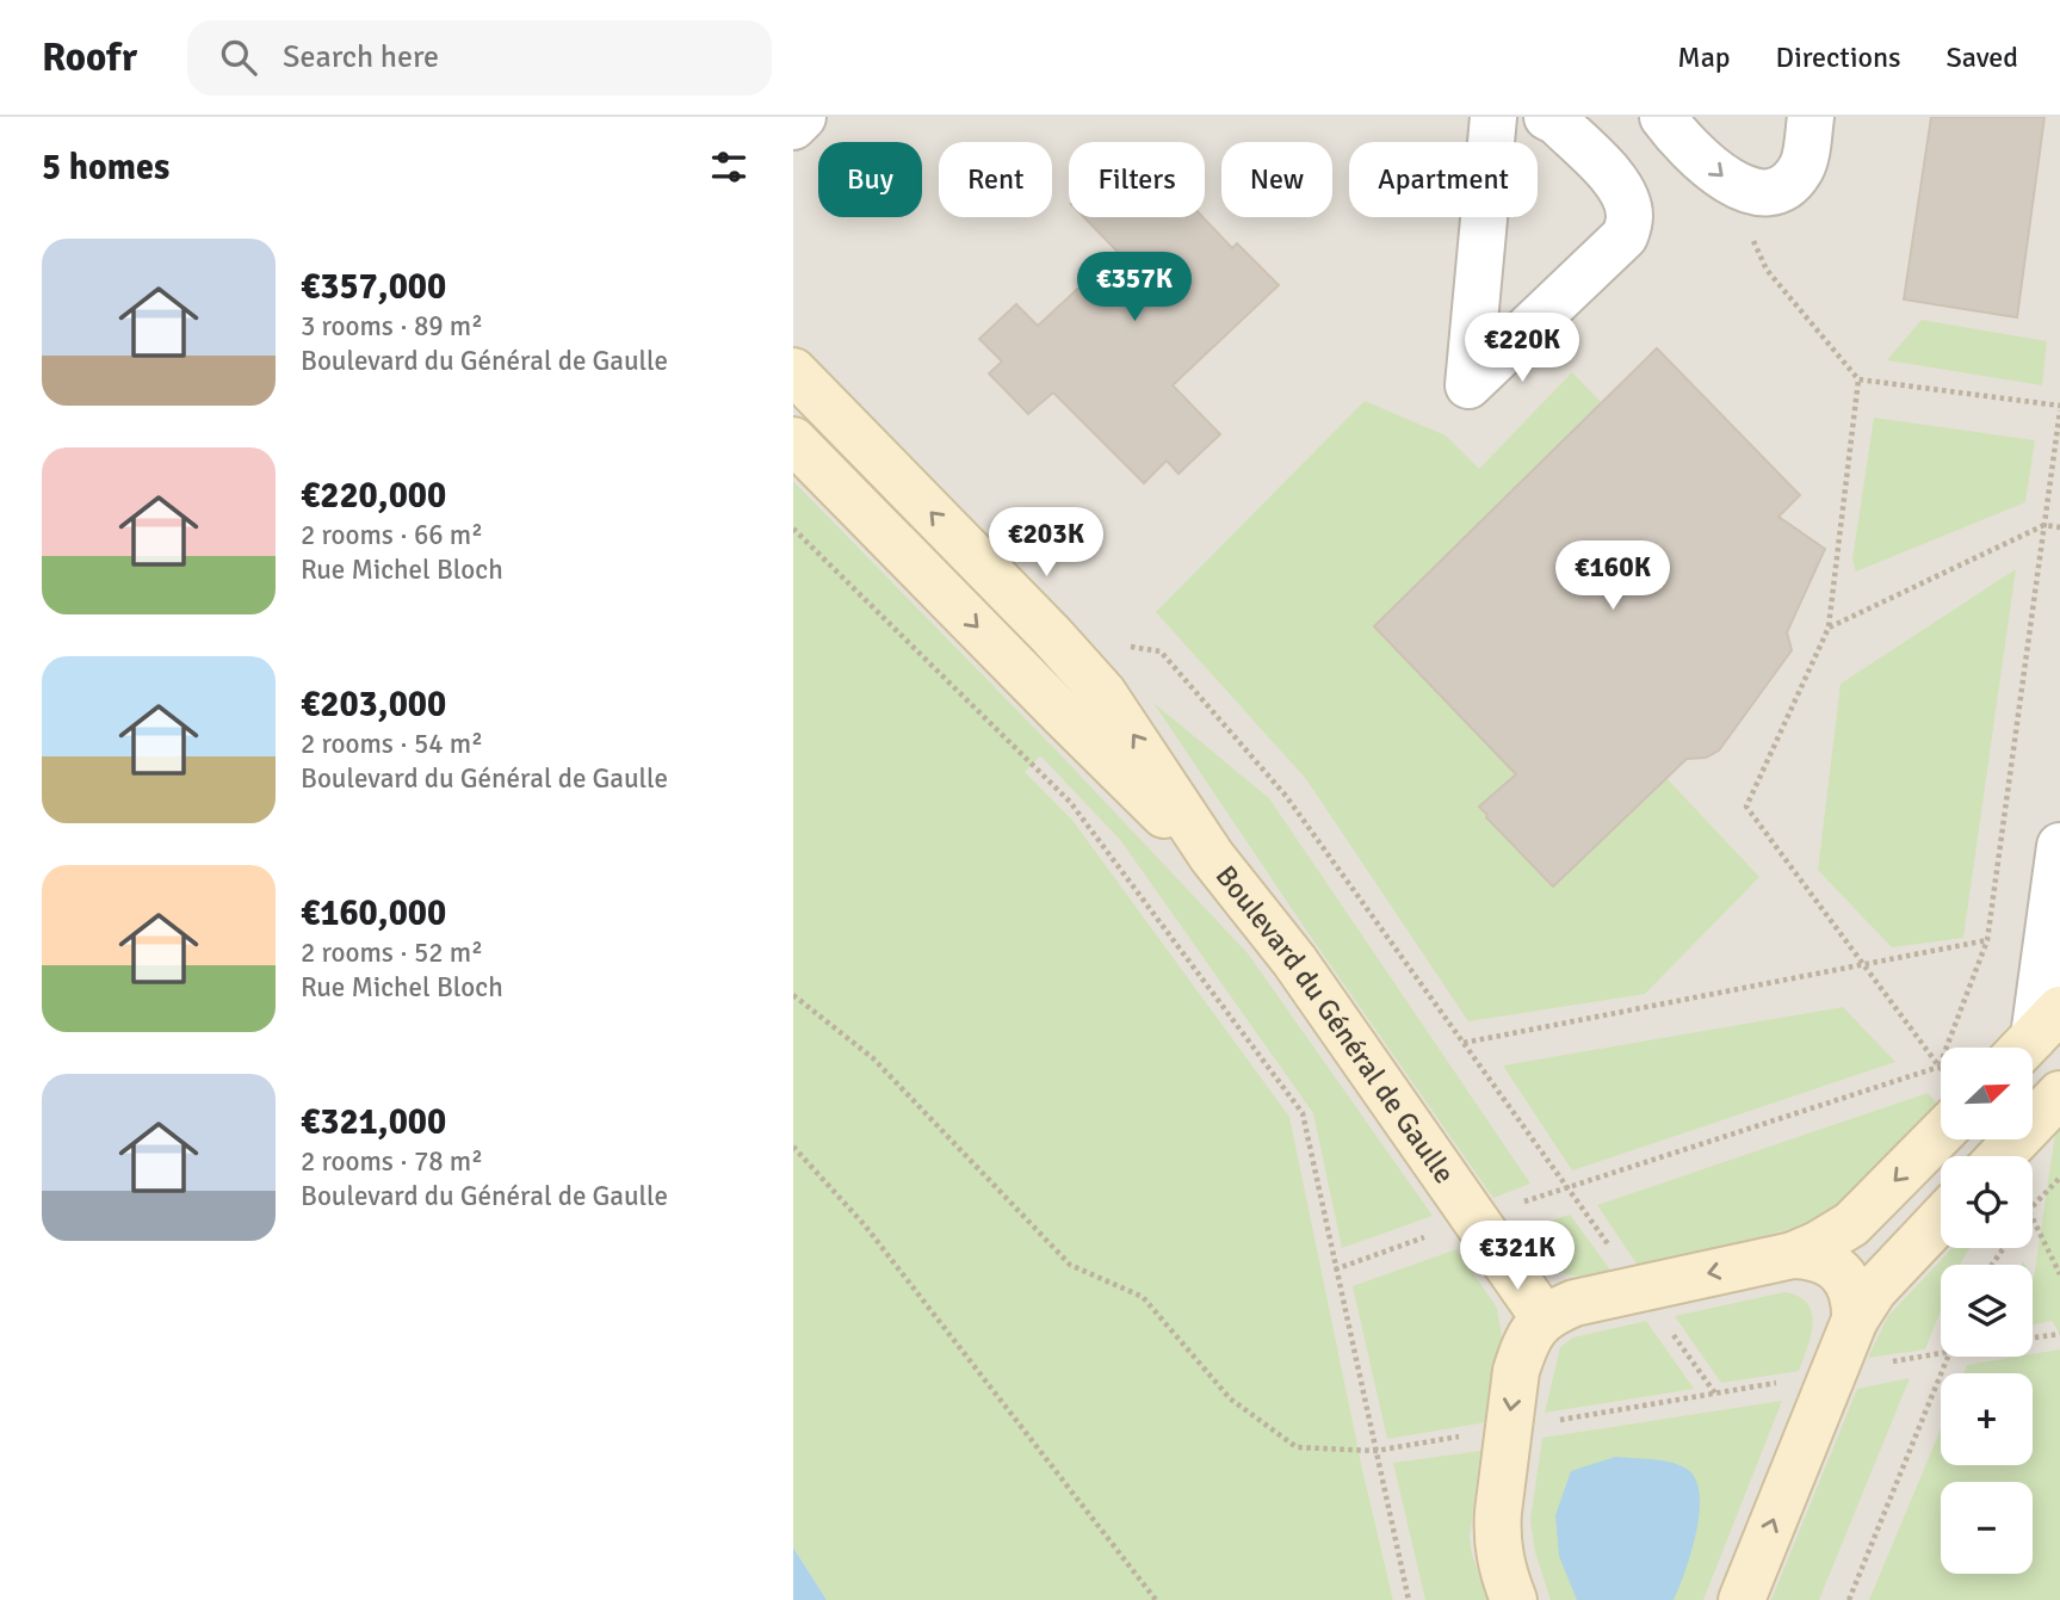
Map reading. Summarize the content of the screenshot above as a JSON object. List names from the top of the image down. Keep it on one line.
{"streets":{"street":["Boulevard du Général de Gaulle"]},"north":"top right","page":{"header":"Roofr","search":"Search here","nav":["Map","Directions","Saved"],"heading":"5 homes","chip":["Buy","Rent","Filters","New","Apartment"],"list":[{"name":"€357,000","note":"3 rooms · 89 m² · Boulevard du Général de Gaulle"},{"name":"€220,000","note":"2 rooms · 66 m² · Rue Michel Bloch"},{"name":"€203,000","note":"2 rooms · 54 m² · Boulevard du Général de Gaulle"},{"name":"€160,000","note":"2 rooms · 52 m² · Rue Michel Bloch"},{"name":"€321,000","note":"2 rooms · 78 m² · Boulevard du Général de Gaulle"}],"price":["€357K","€220K","€203K","€160K","€321K"],"map_buttons":["+","−"]}}
